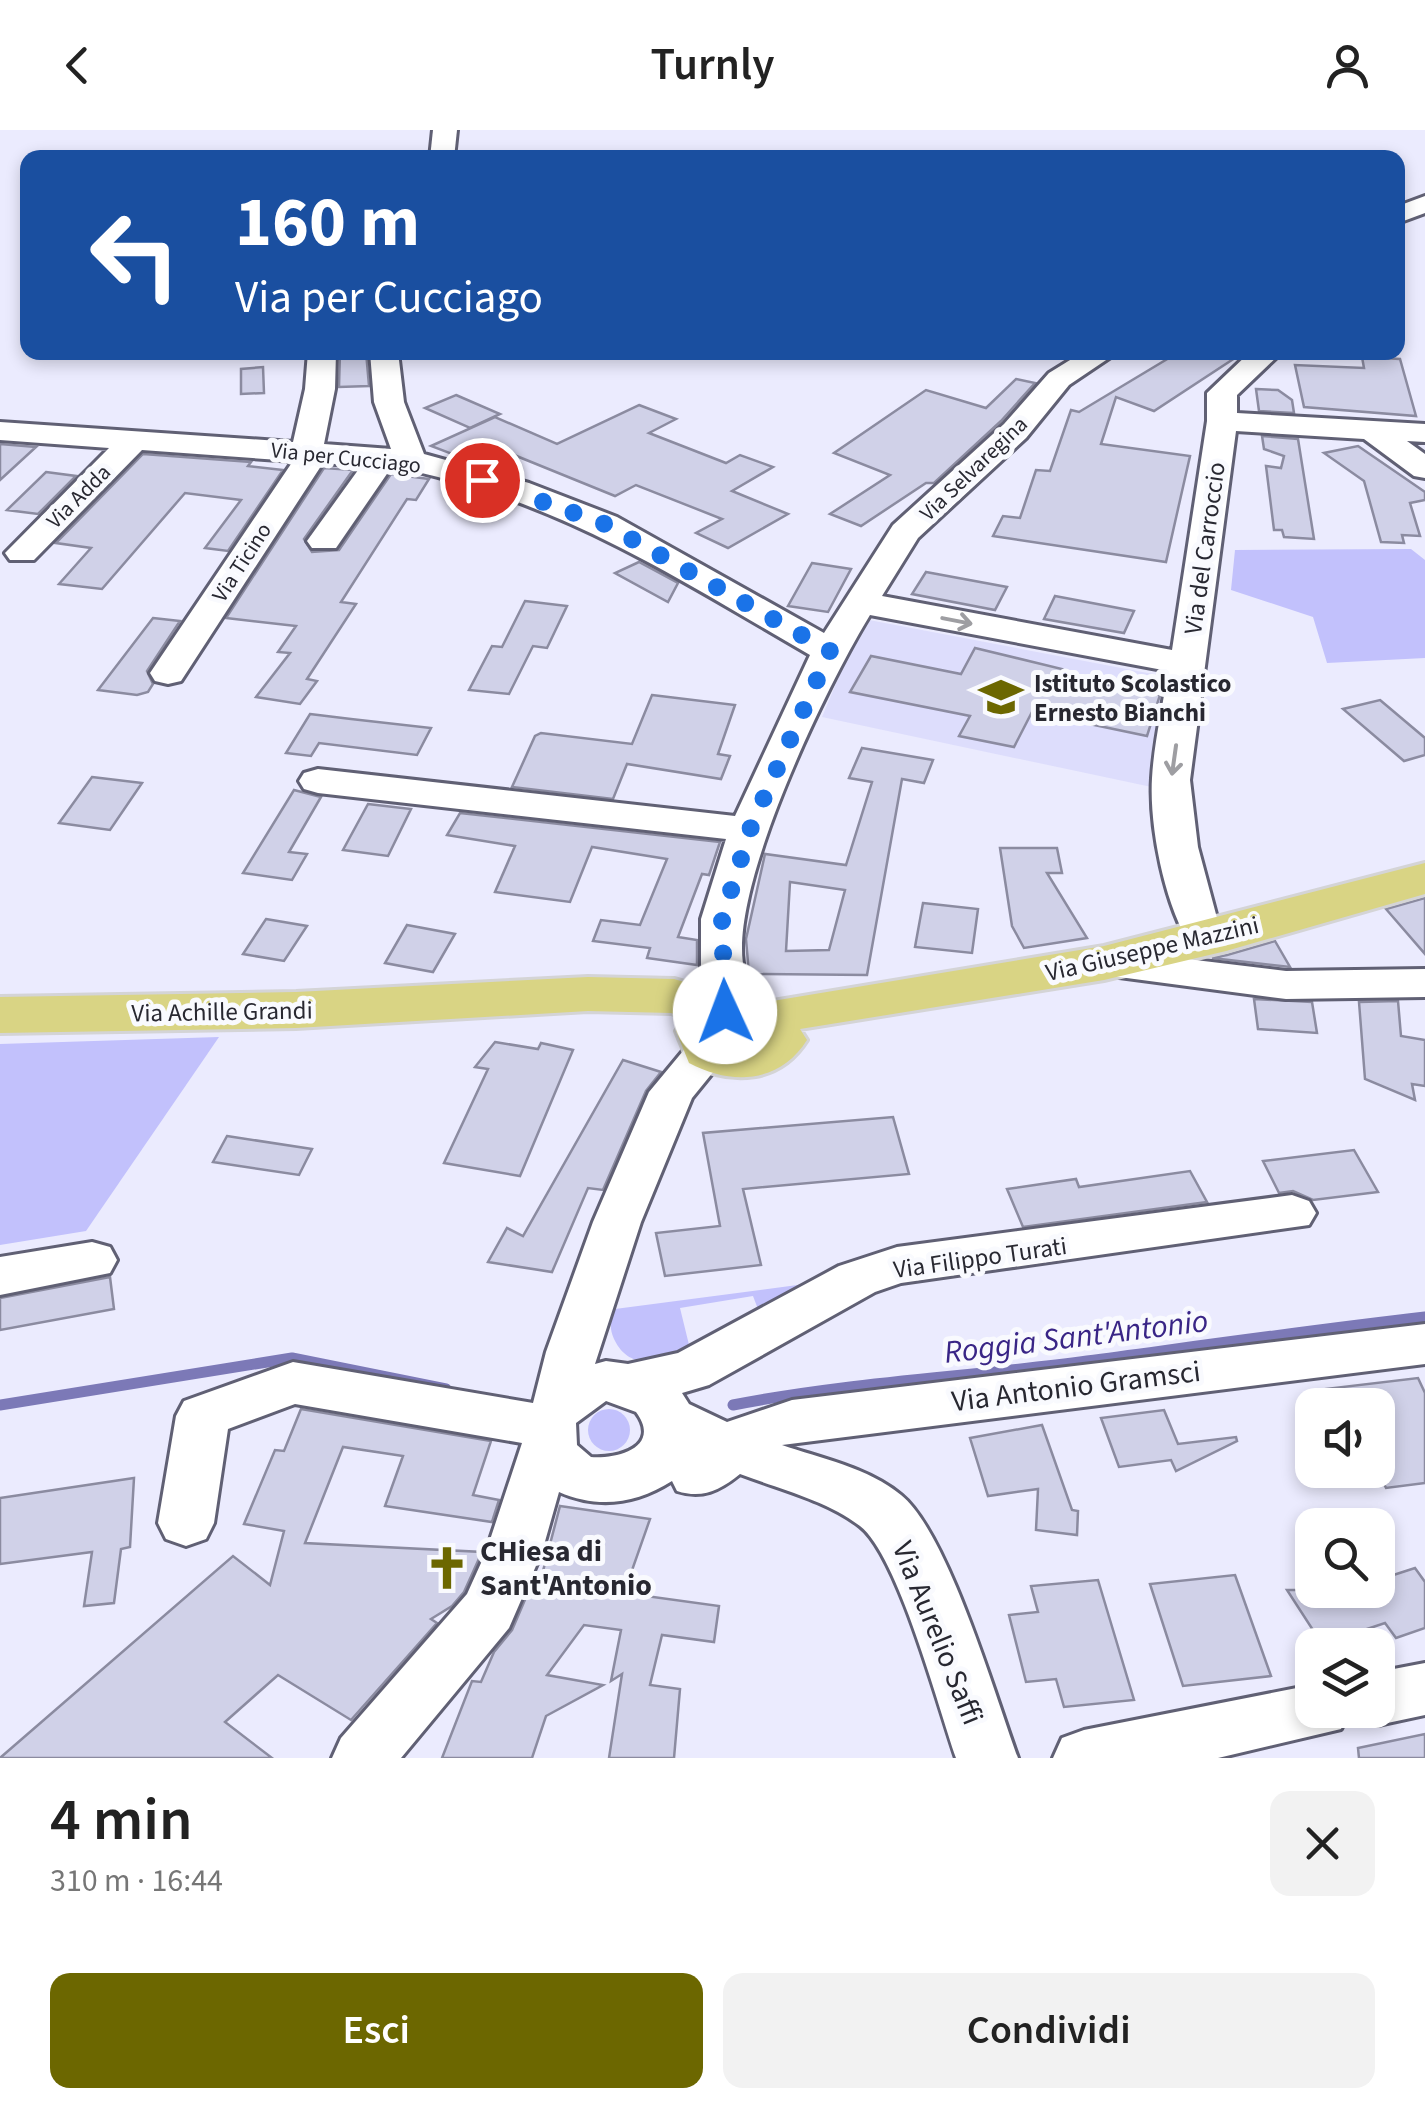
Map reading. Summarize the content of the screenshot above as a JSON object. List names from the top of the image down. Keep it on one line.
{"streets":{"main road":["Via Giuseppe Mazzini","Via Achille Grandi"],"street":["Via per Cucciago","Via Selvaregina","Via Adda","Via del Carroccio","Via Ticino","Via Filippo Turati","Via Antonio Gramsci","Via Aurelio Saffi"]},"crossings":[["Via per Cucciago","Via Selvaregina"],["Via per Cucciago","Via Adda"],["Via per Cucciago","Via Ticino"],["Via Selvaregina","Via Giuseppe Mazzini"],["Via Selvaregina","Via Achille Grandi"],["Via del Carroccio","Via Giuseppe Mazzini"],["Via Giuseppe Mazzini","Via Achille Grandi"],["Via Filippo Turati","Via Aurelio Saffi"],["Via Antonio Gramsci","Via Aurelio Saffi"]],"one_way":["Via del Carroccio"],"water":["Roggia Sant'Antonio"],"places":{"school or university":["Istituto Scolastico Ernesto Bianchi"],"church":["CHiesa di Sant'Antonio"]},"page":{"header":"Turnly","turn":["160 m","Via per Cucciago"],"heading":["4 min","310 m · 16:44"],"buttons":["Esci","Condividi"]}}
